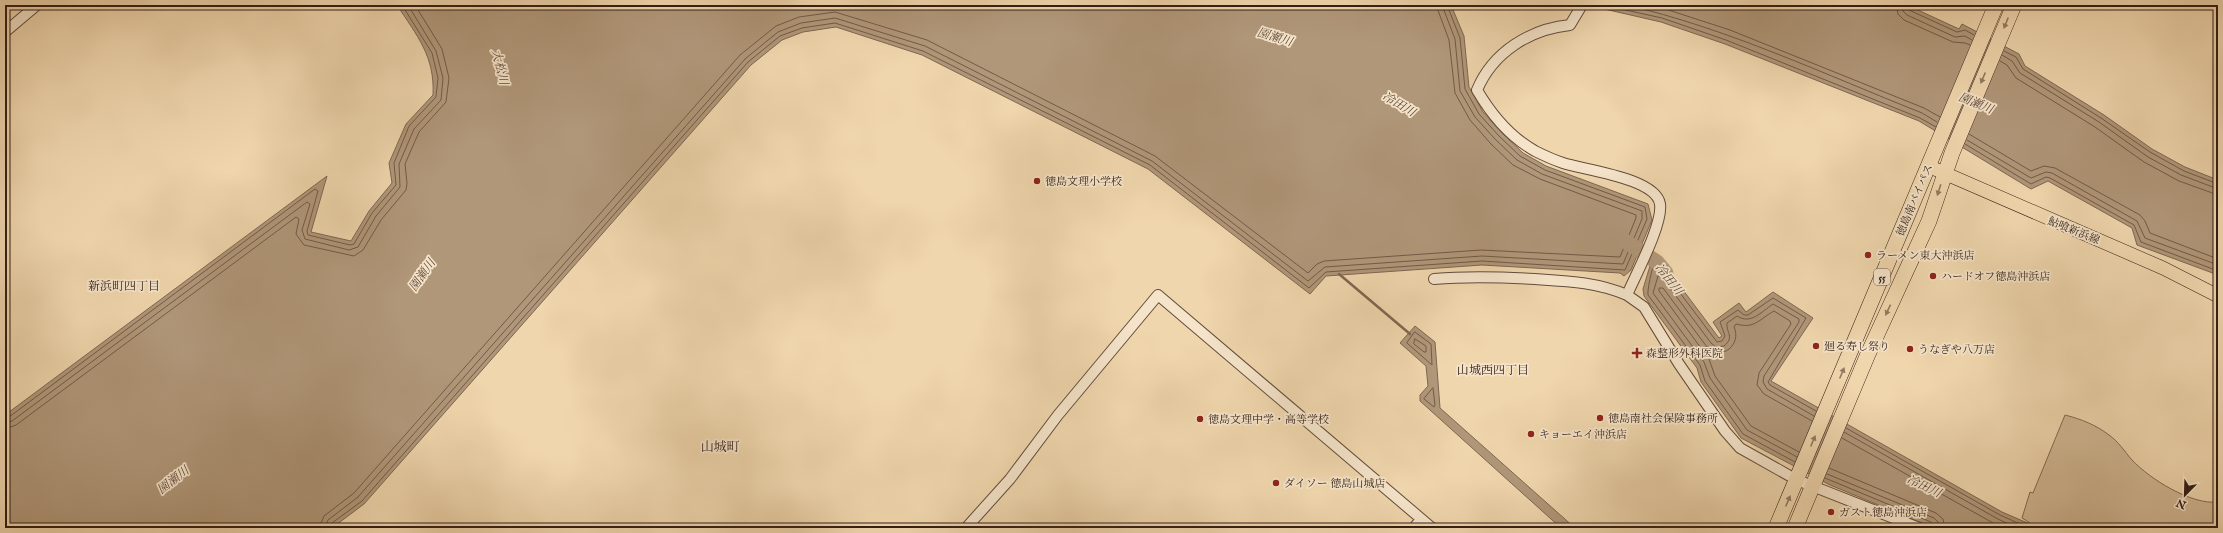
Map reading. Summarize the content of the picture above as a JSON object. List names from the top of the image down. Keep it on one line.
{"streets":{"highway":["徳島南バイパス","55"],"main road":["鮎喰新浜線"]},"crossings":[["徳島南バイパス","鮎喰新浜線"]],"districts":["新浜町四丁目","山城西四丁目","山城町"],"water":["園瀬川","大松川","冷田川"],"places":{"other":["徳島文理小学校","ラーメン東大沖浜店","ハードオフ徳島沖浜店","廻る寿し祭り","うなぎや八万店","徳島南社会保険事務所","徳島文理中学・高等学校","キョーエイ沖浜店","ダイソー 徳島山城店","ガスト徳島沖浜店"],"health":["森整形外科医院"]},"north":"bottom left"}
